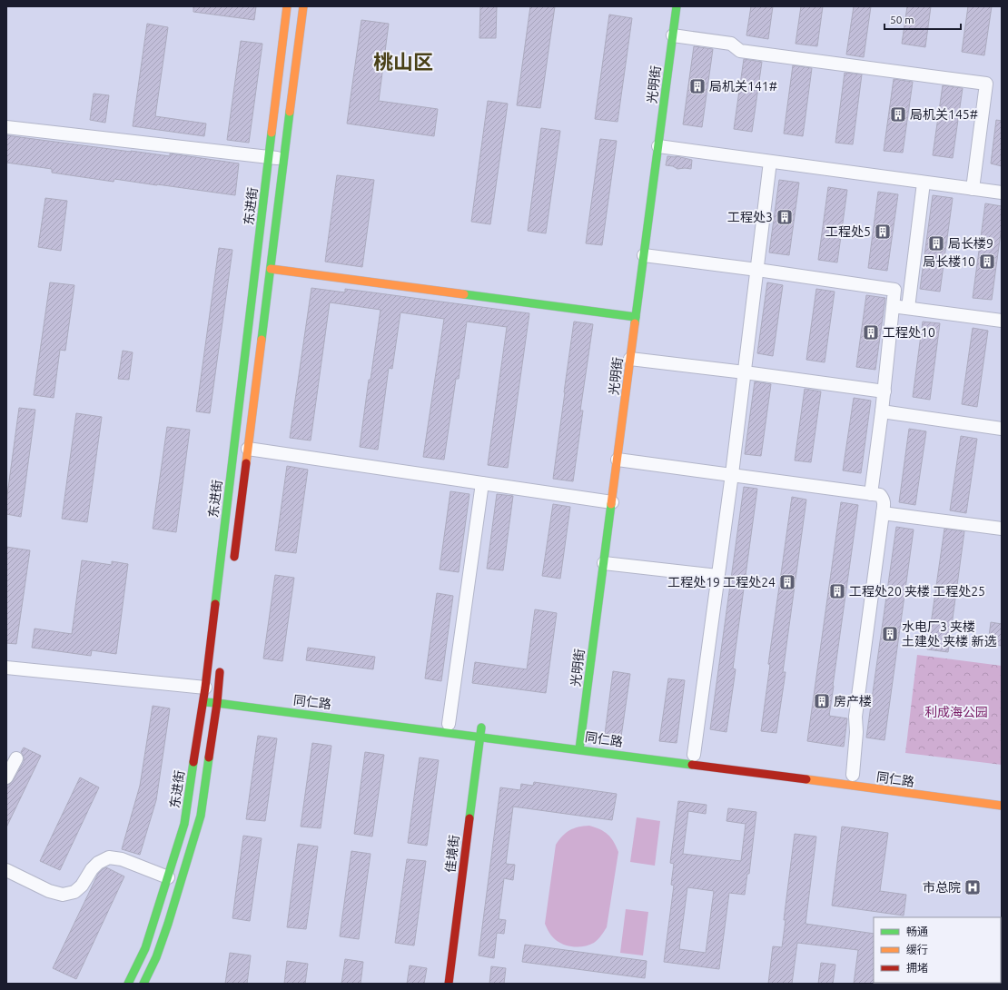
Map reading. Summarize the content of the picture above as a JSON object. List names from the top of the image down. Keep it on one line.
{"streets":{"main road":["光明街","东进街","同仁路","佳境街"]},"crossings":[["光明街","同仁路"],["东进街","同仁路"],["同仁路","佳境街"]],"districts":["桃山区"],"parks":["利成海公园"],"places":{"building":["局机关141#","局机关145#","工程处3","工程处5","局长楼9","局长楼10","工程处10","工程处19 工程处24","工程处20 夹楼 工程处25","水电厂3 夹楼 土建处 夹楼 新选","房产楼"],"hospital":["市总院"]},"legend":["畅通","缓行","拥堵"],"scale_bar":"50 m"}
